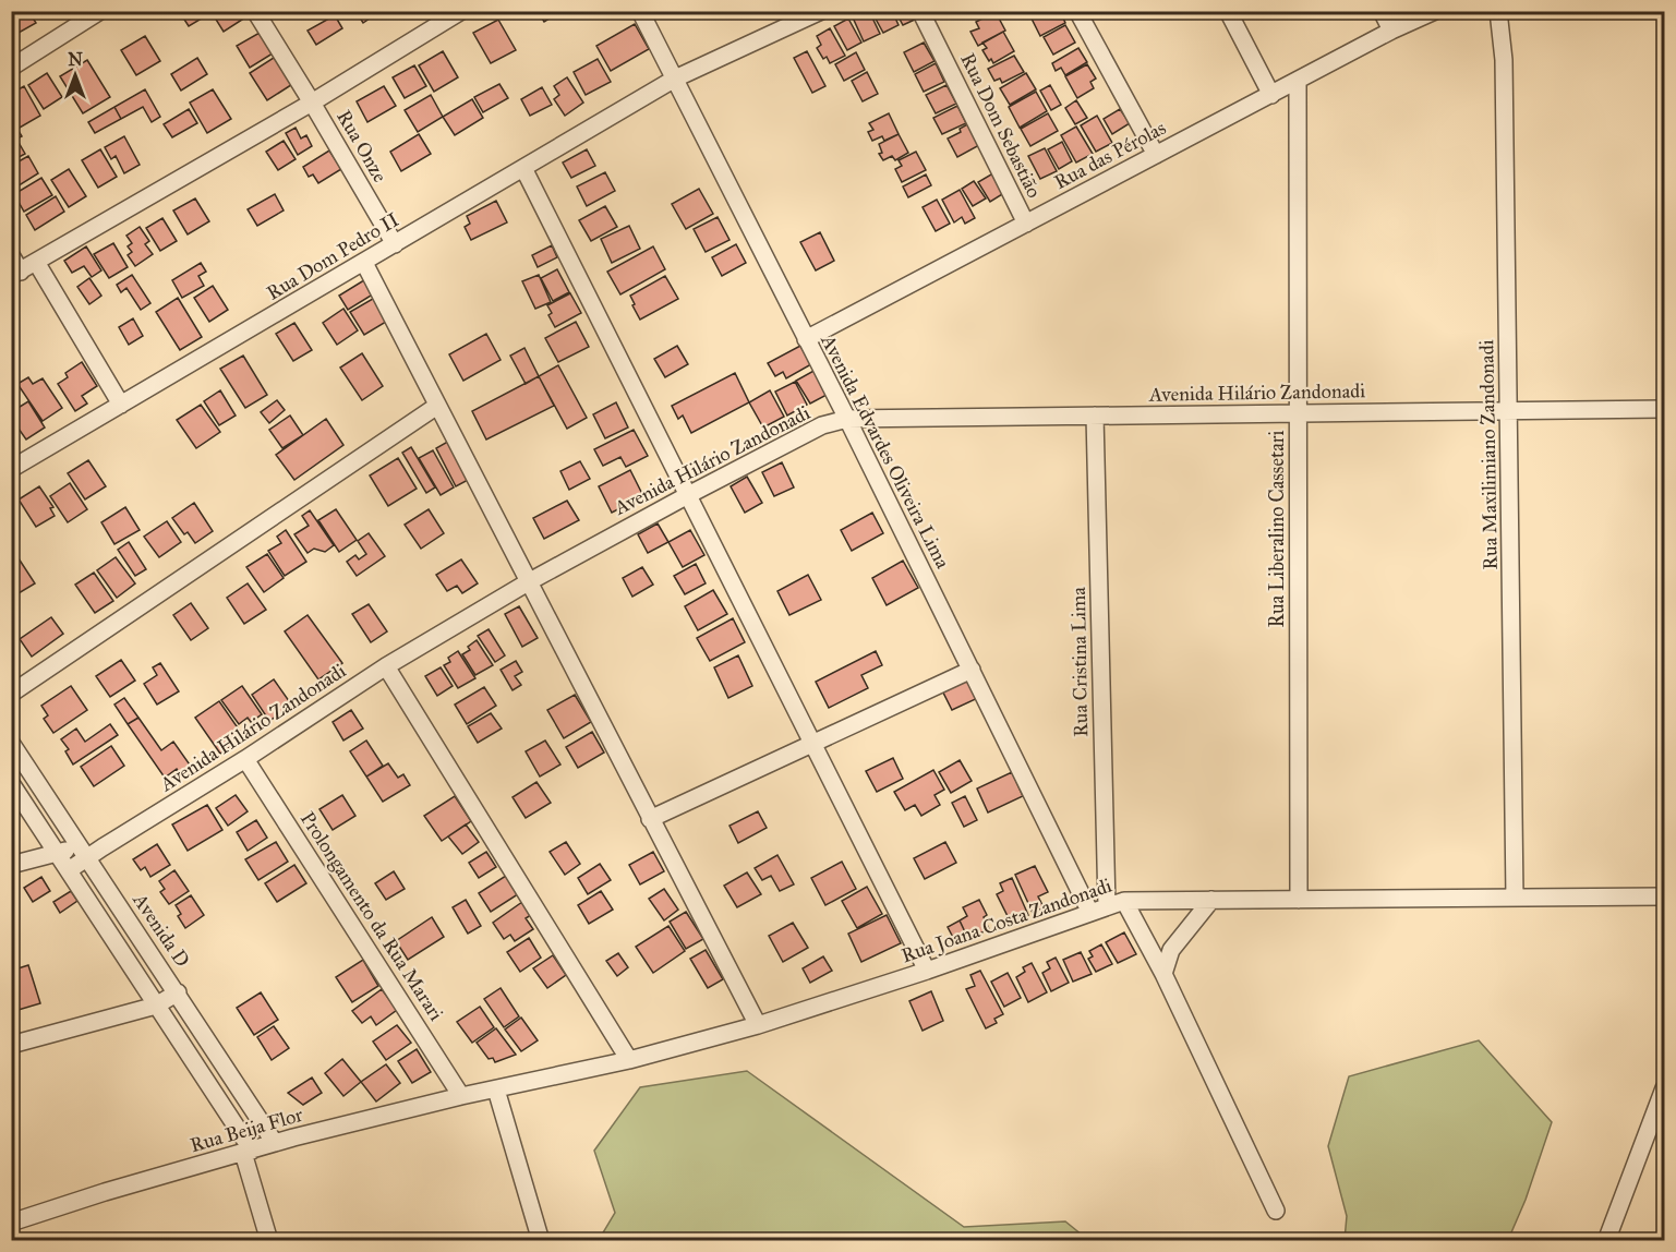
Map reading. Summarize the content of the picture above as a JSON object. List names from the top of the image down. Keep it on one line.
{"streets":{"street":["Rua Dom Sebastião","Rua Onze","Rua das Pérolas","Rua Dom Pedro II","Avenida Hilário Zandonadi","Avenida Edvardes Oliveira Lima","Rua Maxilimiano Zandonadi","Rua Liberalino Cassetari","Rua Cristina Lima","Prolongamento da Rua Marari","Rua Joana Costa Zandonadi","Avenida D","Rua Beija Flor"]},"crossings":[["Rua Dom Sebastião","Rua das Pérolas"],["Rua Onze","Rua Dom Pedro II"],["Rua das Pérolas","Avenida Edvardes Oliveira Lima"],["Rua das Pérolas","Rua Liberalino Cassetari"],["Rua Dom Pedro II","Avenida Edvardes Oliveira Lima"],["Avenida Hilário Zandonadi","Avenida Edvardes Oliveira Lima"],["Avenida Hilário Zandonadi","Rua Maxilimiano Zandonadi"],["Avenida Hilário Zandonadi","Rua Liberalino Cassetari"],["Avenida Hilário Zandonadi","Rua Cristina Lima"],["Avenida Hilário Zandonadi","Prolongamento da Rua Marari"],["Avenida Hilário Zandonadi","Avenida D"],["Avenida Edvardes Oliveira Lima","Rua Joana Costa Zandonadi"],["Rua Maxilimiano Zandonadi","Rua Joana Costa Zandonadi"],["Rua Liberalino Cassetari","Rua Joana Costa Zandonadi"],["Rua Cristina Lima","Rua Joana Costa Zandonadi"],["Prolongamento da Rua Marari","Rua Beija Flor"],["Rua Joana Costa Zandonadi","Rua Beija Flor"],["Avenida D","Rua Beija Flor"]],"north":"top"}
